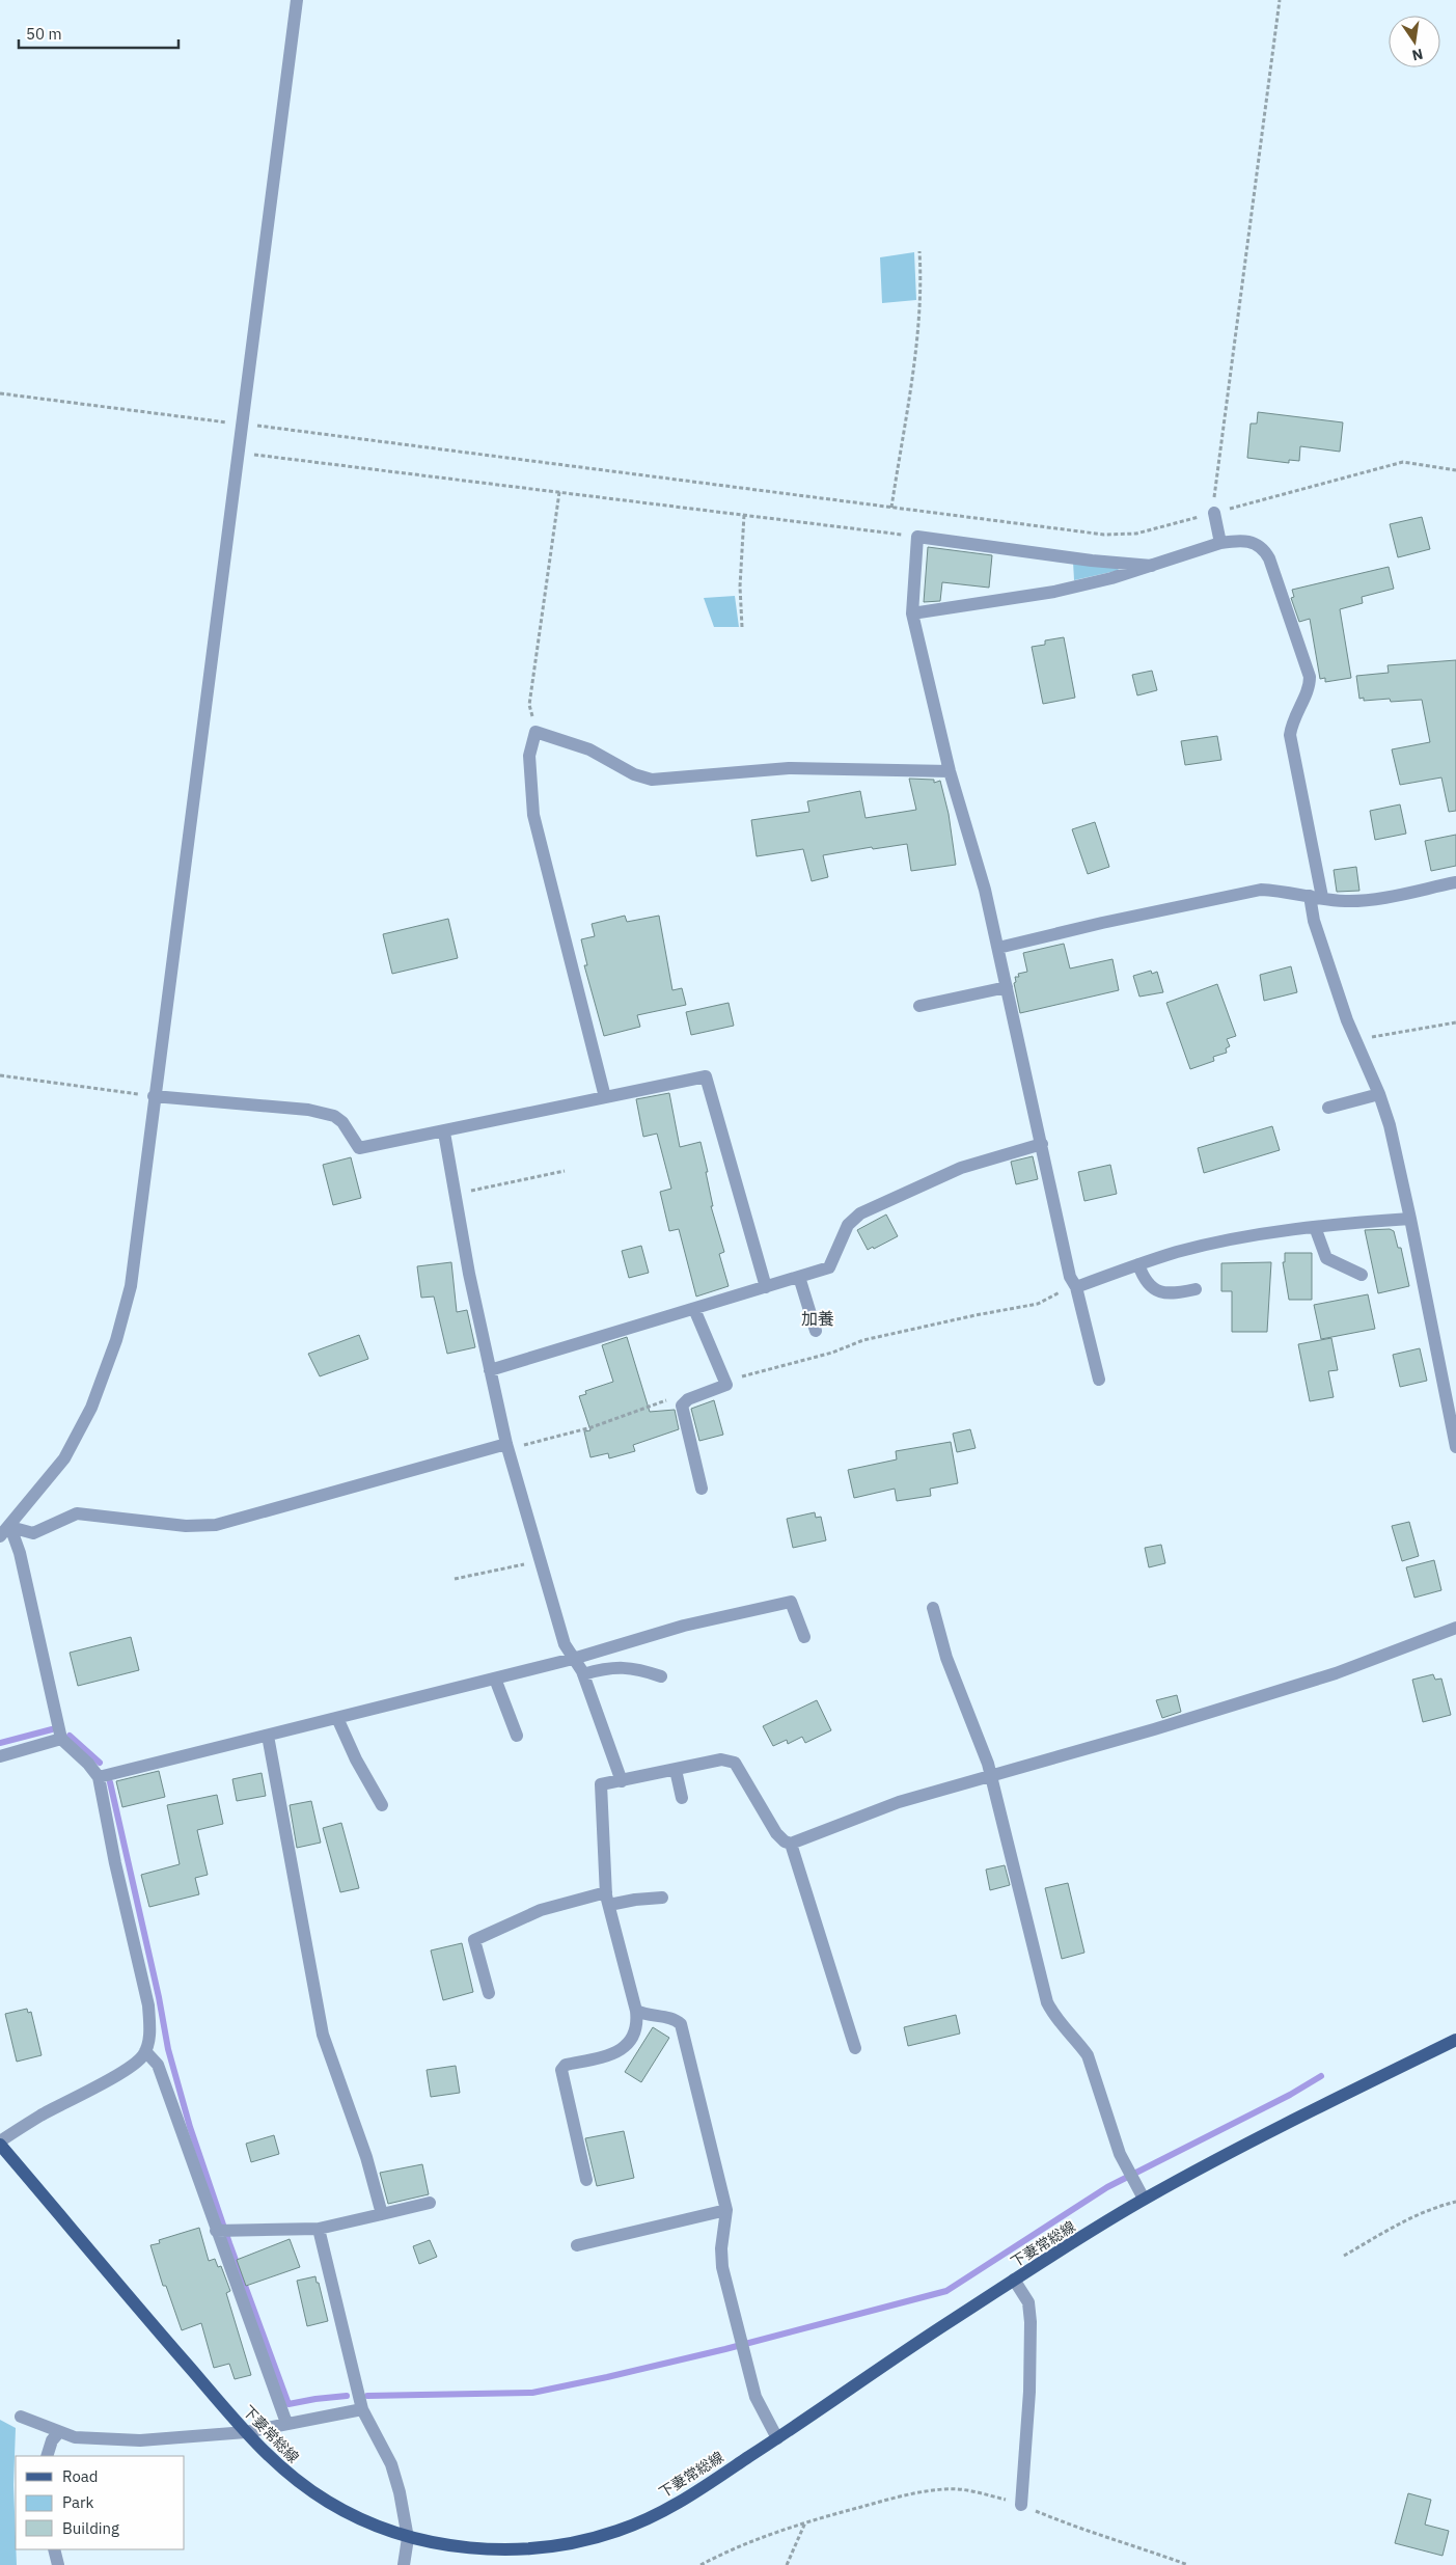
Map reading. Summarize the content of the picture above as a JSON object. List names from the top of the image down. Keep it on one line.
{"streets":{"main road":["下妻常総線"]},"districts":["加養"],"legend":["Road","Park","Building"],"scale_bar":"50 m","north":"bottom"}
